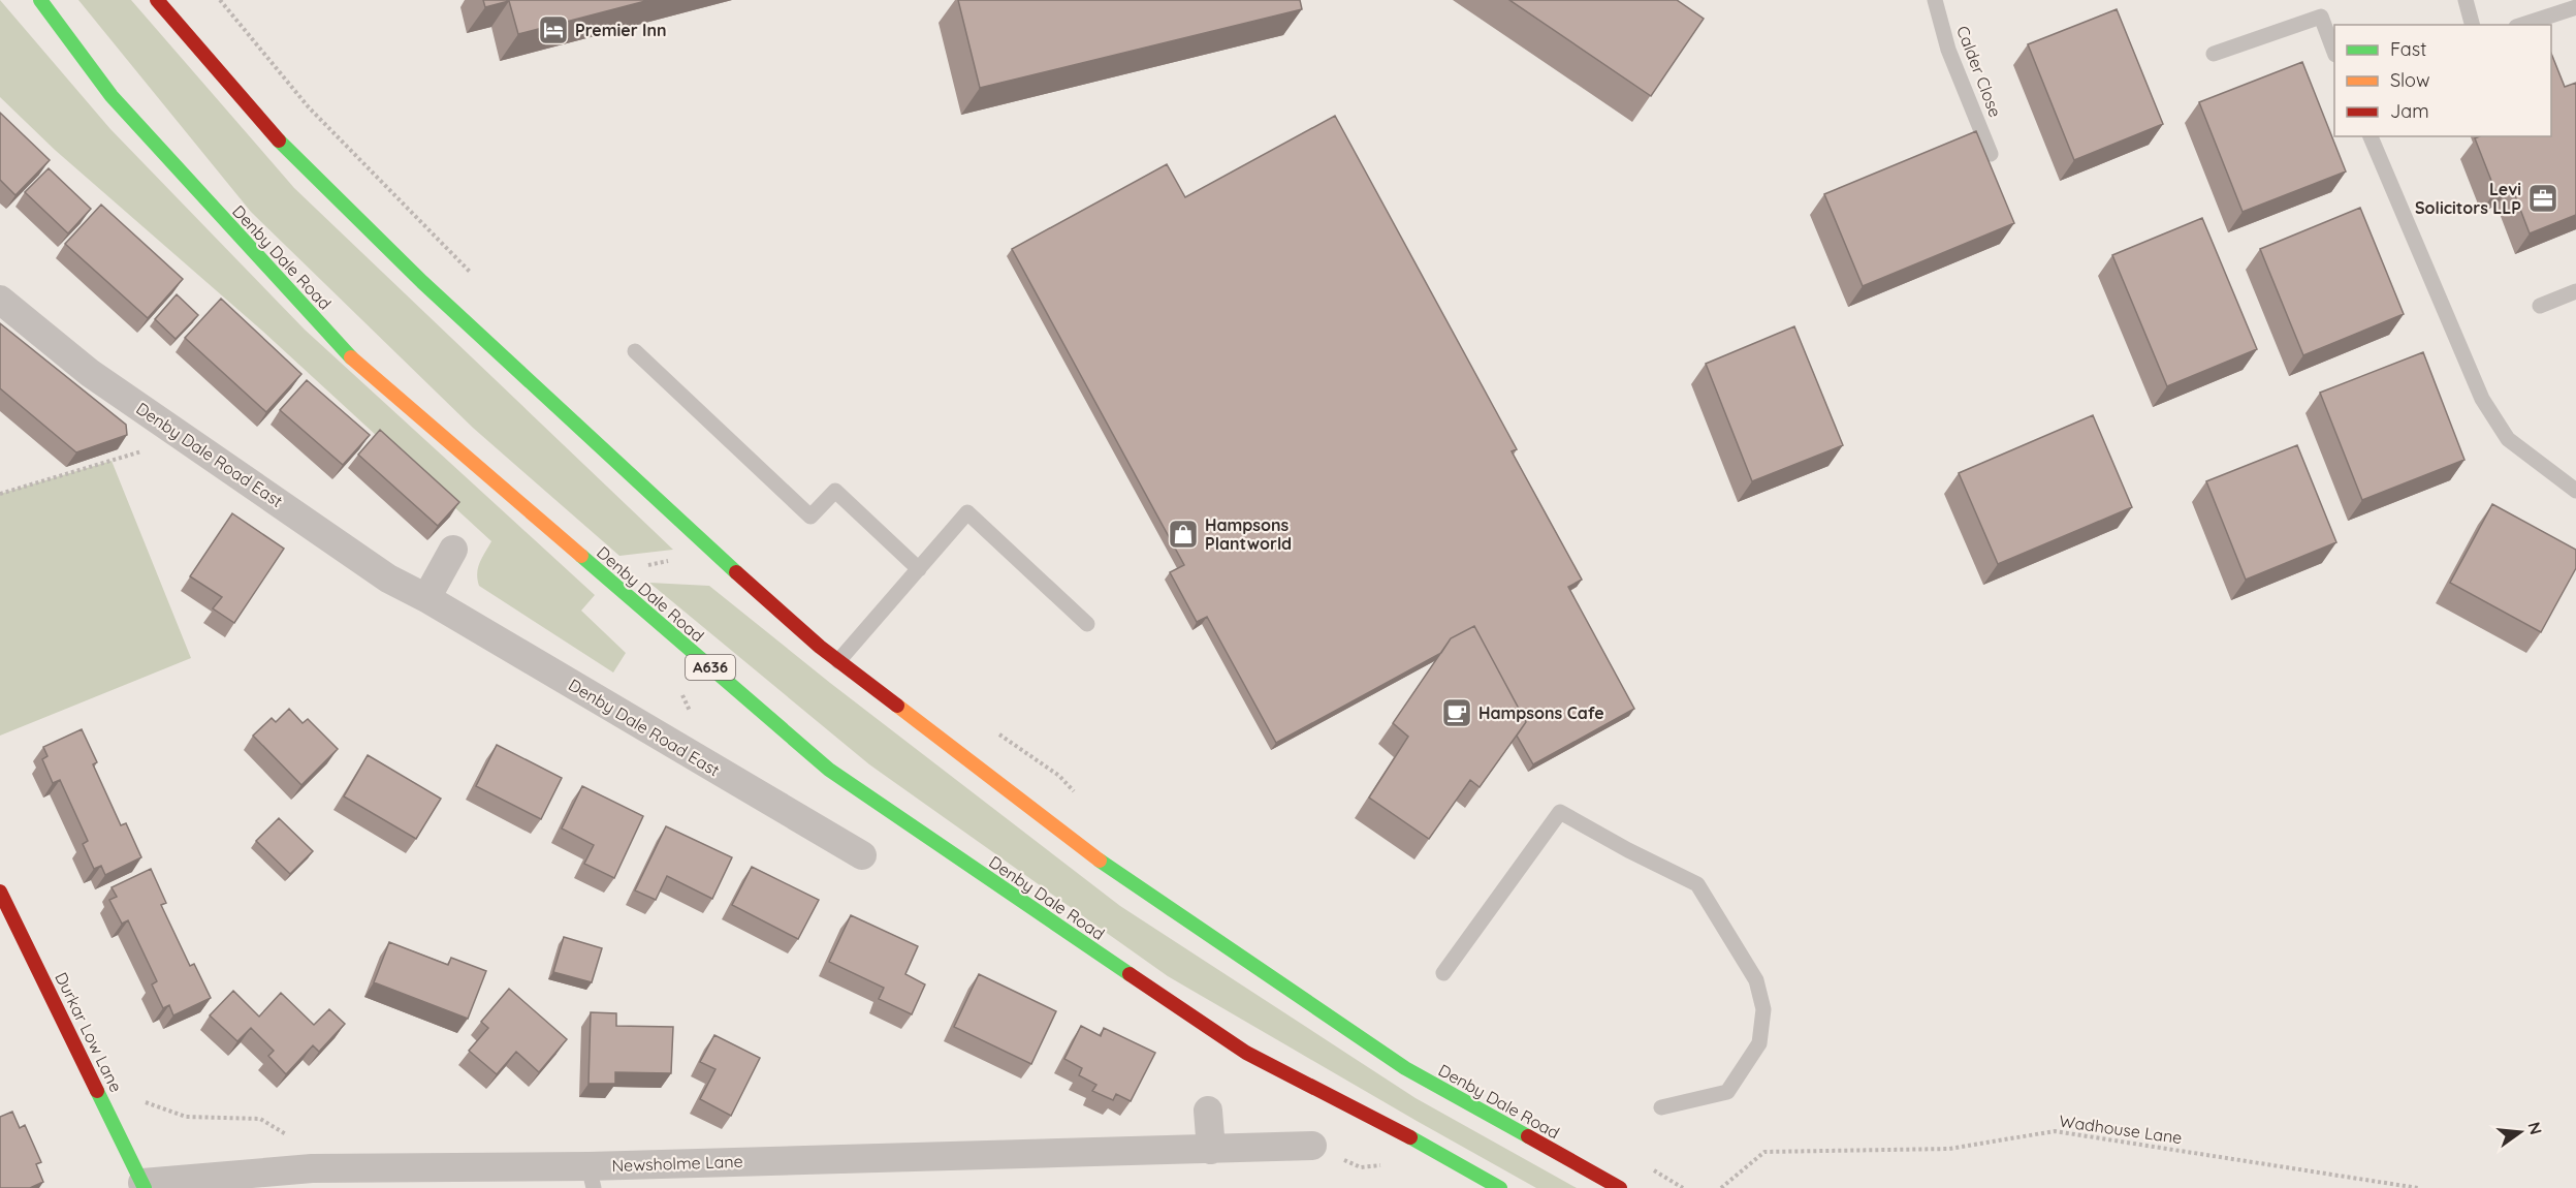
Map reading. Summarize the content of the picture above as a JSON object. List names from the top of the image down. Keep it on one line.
{"streets":{"main road":["Denby Dale Road","A636","Durkar Low Lane"],"street":["Denby Dale Road East","Newsholme Lane"],"lane":["Calder Close"],"path":["Wadhouse Lane"]},"crossings":[["Durkar Low Lane","Newsholme Lane"]],"places":{"hotel":["Premier Inn"],"office":["Levi Solicitors LLP"],"shop":["Hampsons Plantworld"],"cafe":["Hampsons Cafe"]},"legend":["Fast","Slow","Jam"],"north":"right"}
